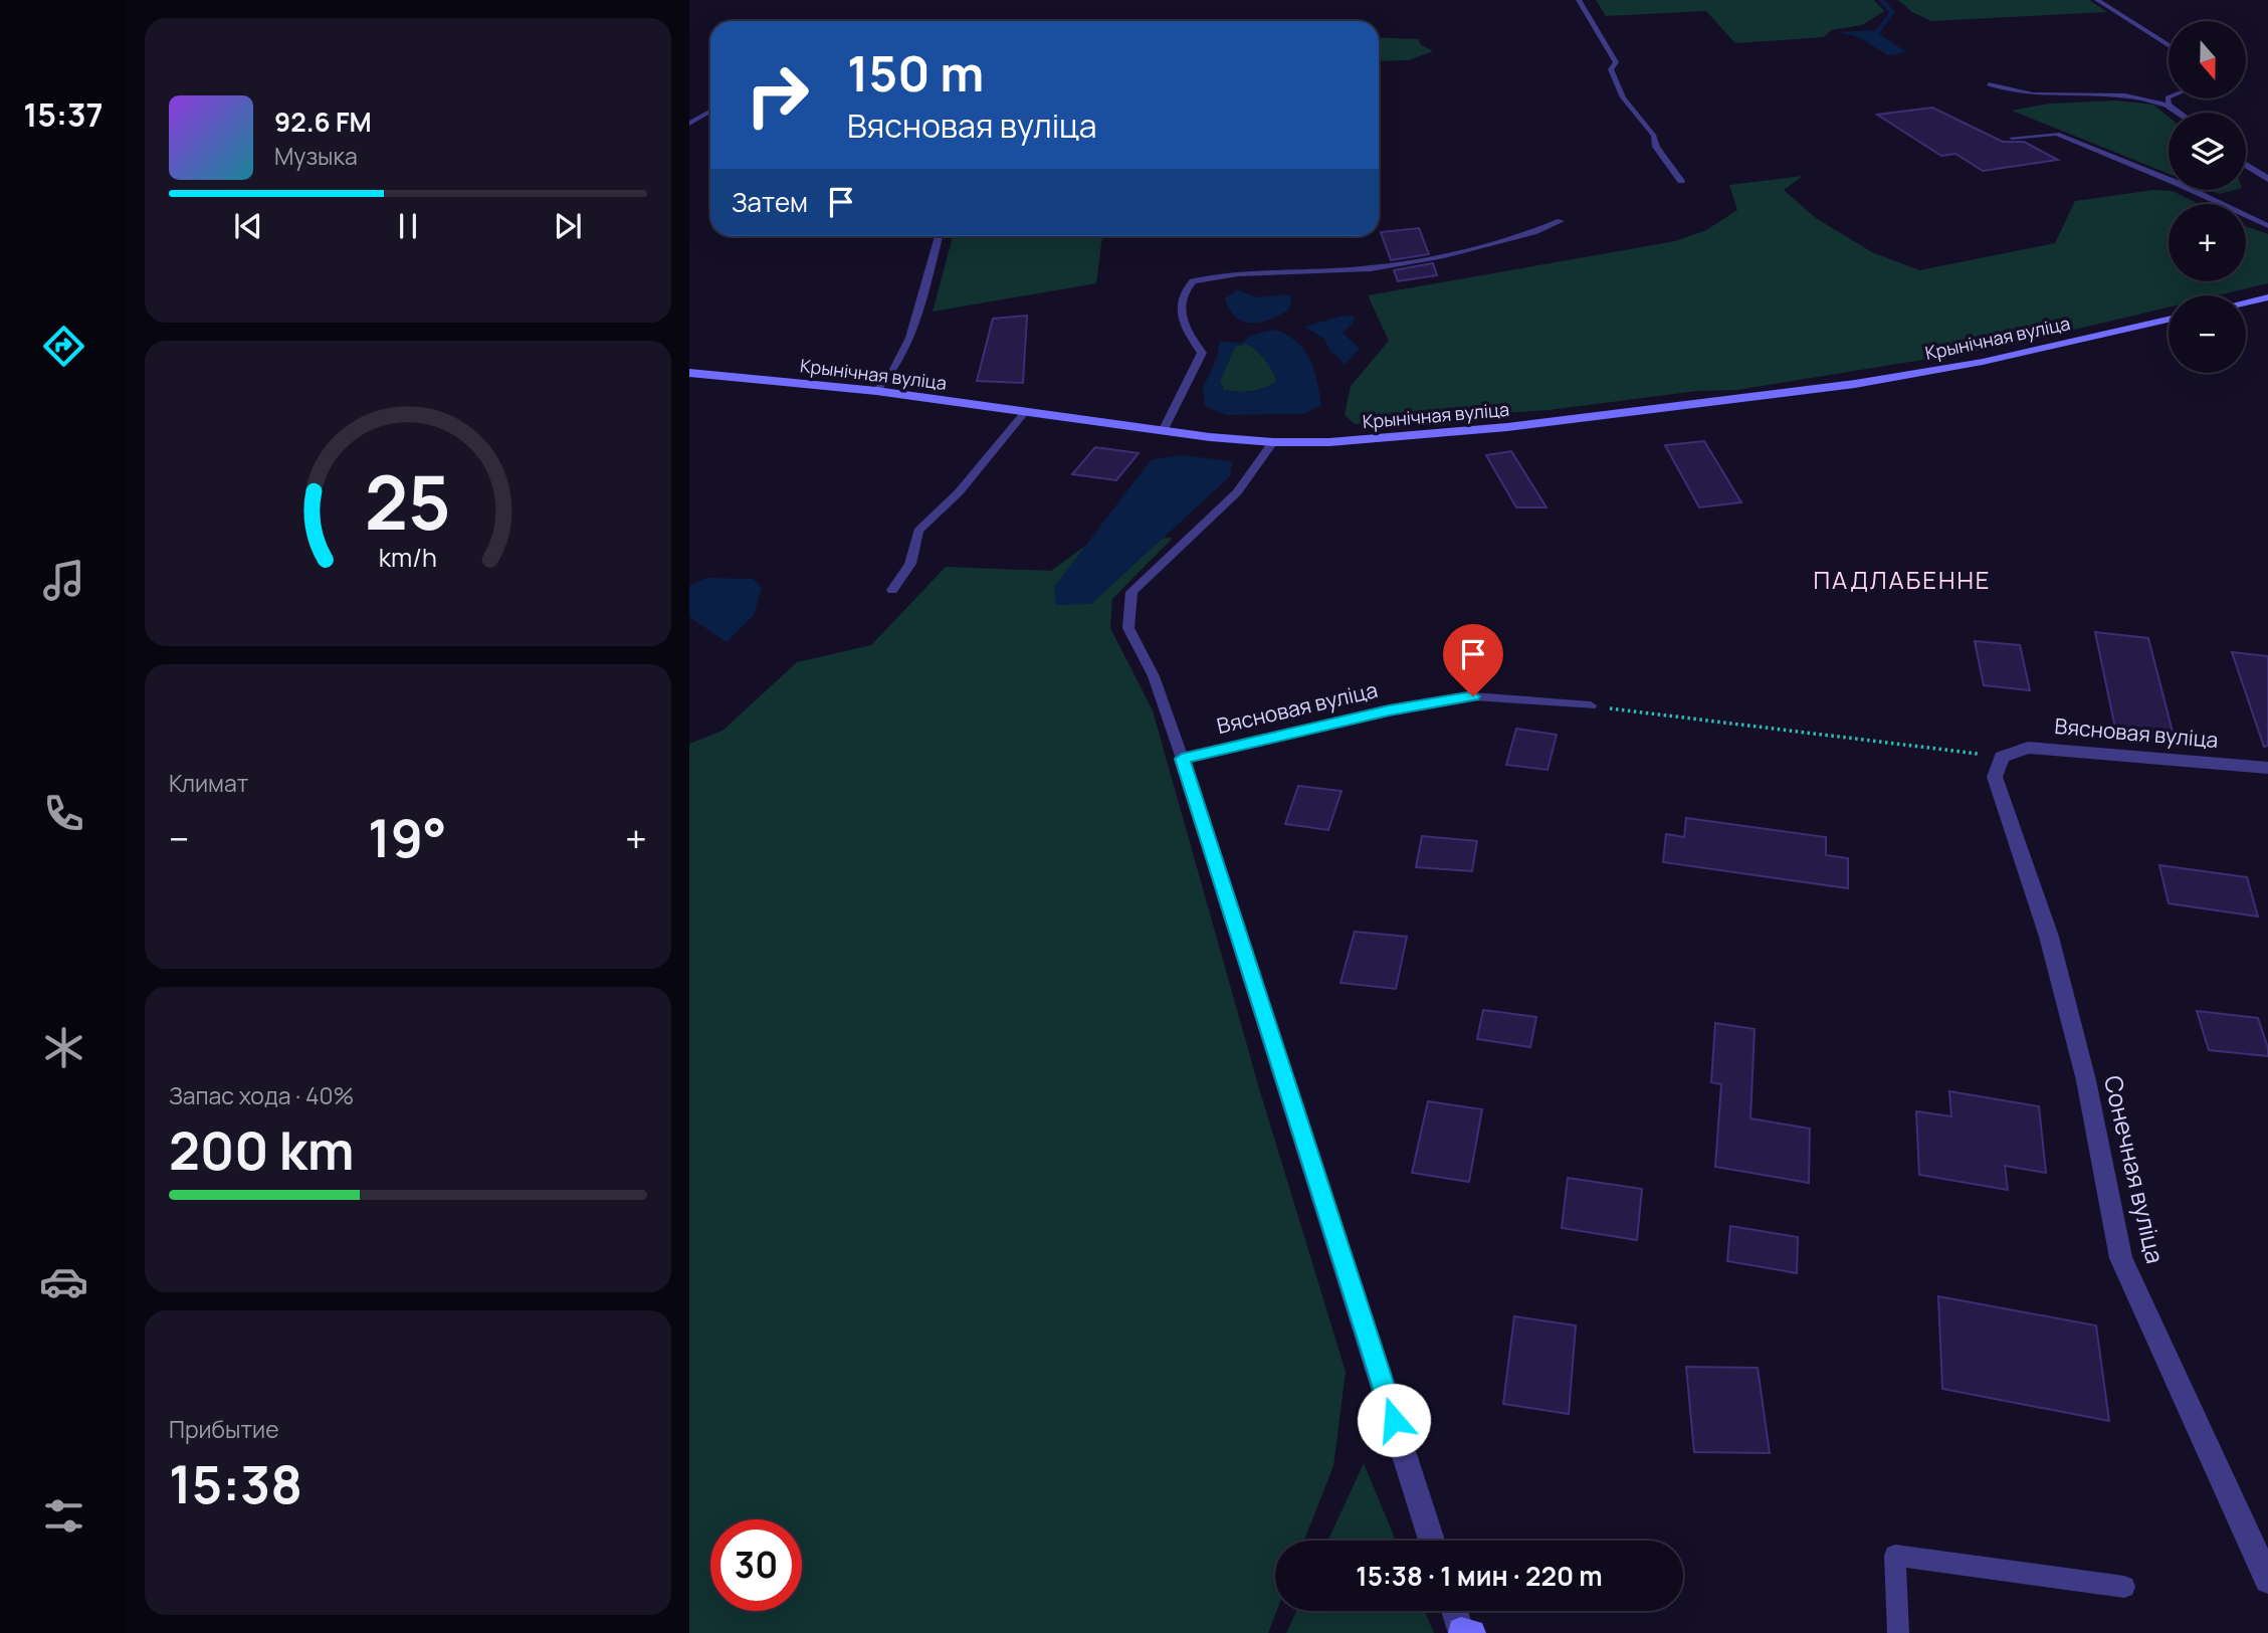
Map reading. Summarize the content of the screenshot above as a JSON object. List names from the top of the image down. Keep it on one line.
{"streets":{"street":["Крынічная вуліца","Вясновая вуліца","Сонечная вуліца"]},"crossings":[["Вясновая вуліца","Сонечная вуліца"]],"districts":["ПАДЛАБЕННЕ"],"north":"bottom","page":{"tabs":"15:37","map_buttons":["+","−"],"turn":["150 m","Вясновая вуліца"],"song":["92.6 FM","Музыка"],"then":"Затем","tile":["Климат",["Запас хода · 40%","200 km"],["Прибытие","15:38"]],"heat":["−","19°","+"],"limit":"30","trip":"15:38 · 1 мин · 220 m","gauge":["25","km/h"]}}
